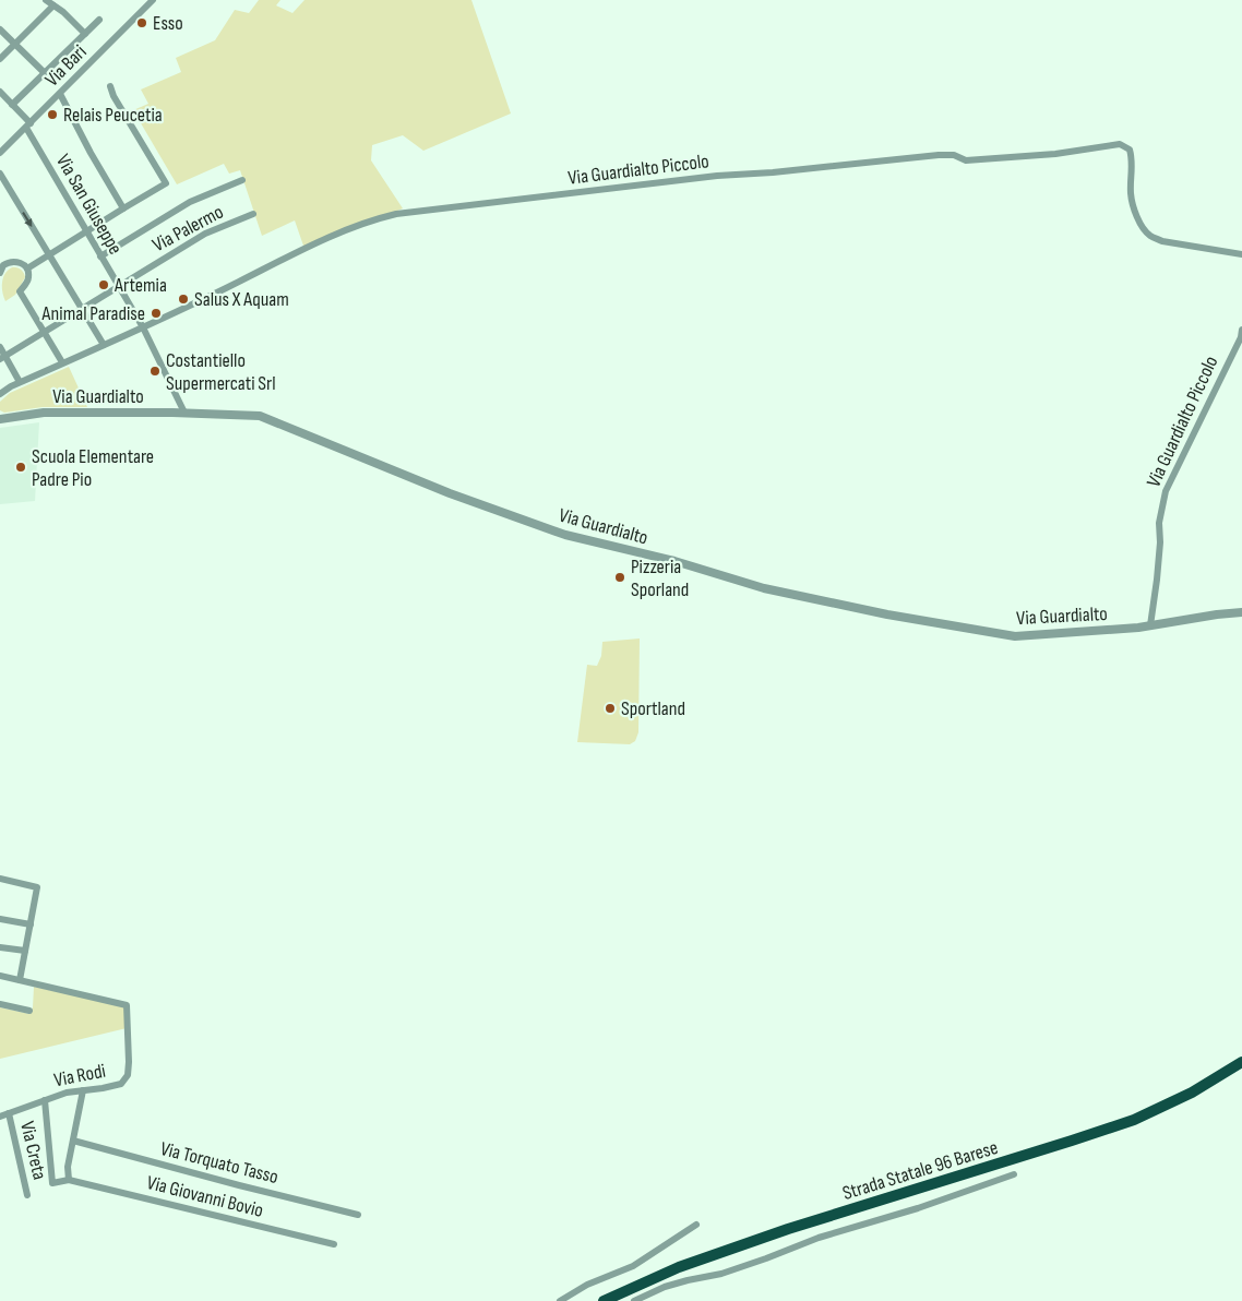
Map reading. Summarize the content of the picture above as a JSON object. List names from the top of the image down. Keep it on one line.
{"streets":{"highway":["Strada Statale 96 Barese"],"street":["Via Bari","Via Guardialto Piccolo","Via San Giuseppe","Via Palermo","Via Guardialto","Via Rodi","Via Creta","Via Torquato Tasso","Via Giovanni Bovio"]},"crossings":[["Via Bari","Via San Giuseppe"],["Via Guardialto Piccolo","Via San Giuseppe"],["Via Guardialto Piccolo","Via Guardialto"],["Via San Giuseppe","Via Palermo"],["Via San Giuseppe","Via Guardialto"],["Via Rodi","Via Creta"],["Via Rodi","Via Giovanni Bovio"]],"places":["Esso","Relais Peucetia","Artemia","Salus X Aquam","Animal Paradise","Costantiello Supermercati Srl","Scuola Elementare Padre Pio","Pizzeria Sporland","Sportland"]}
